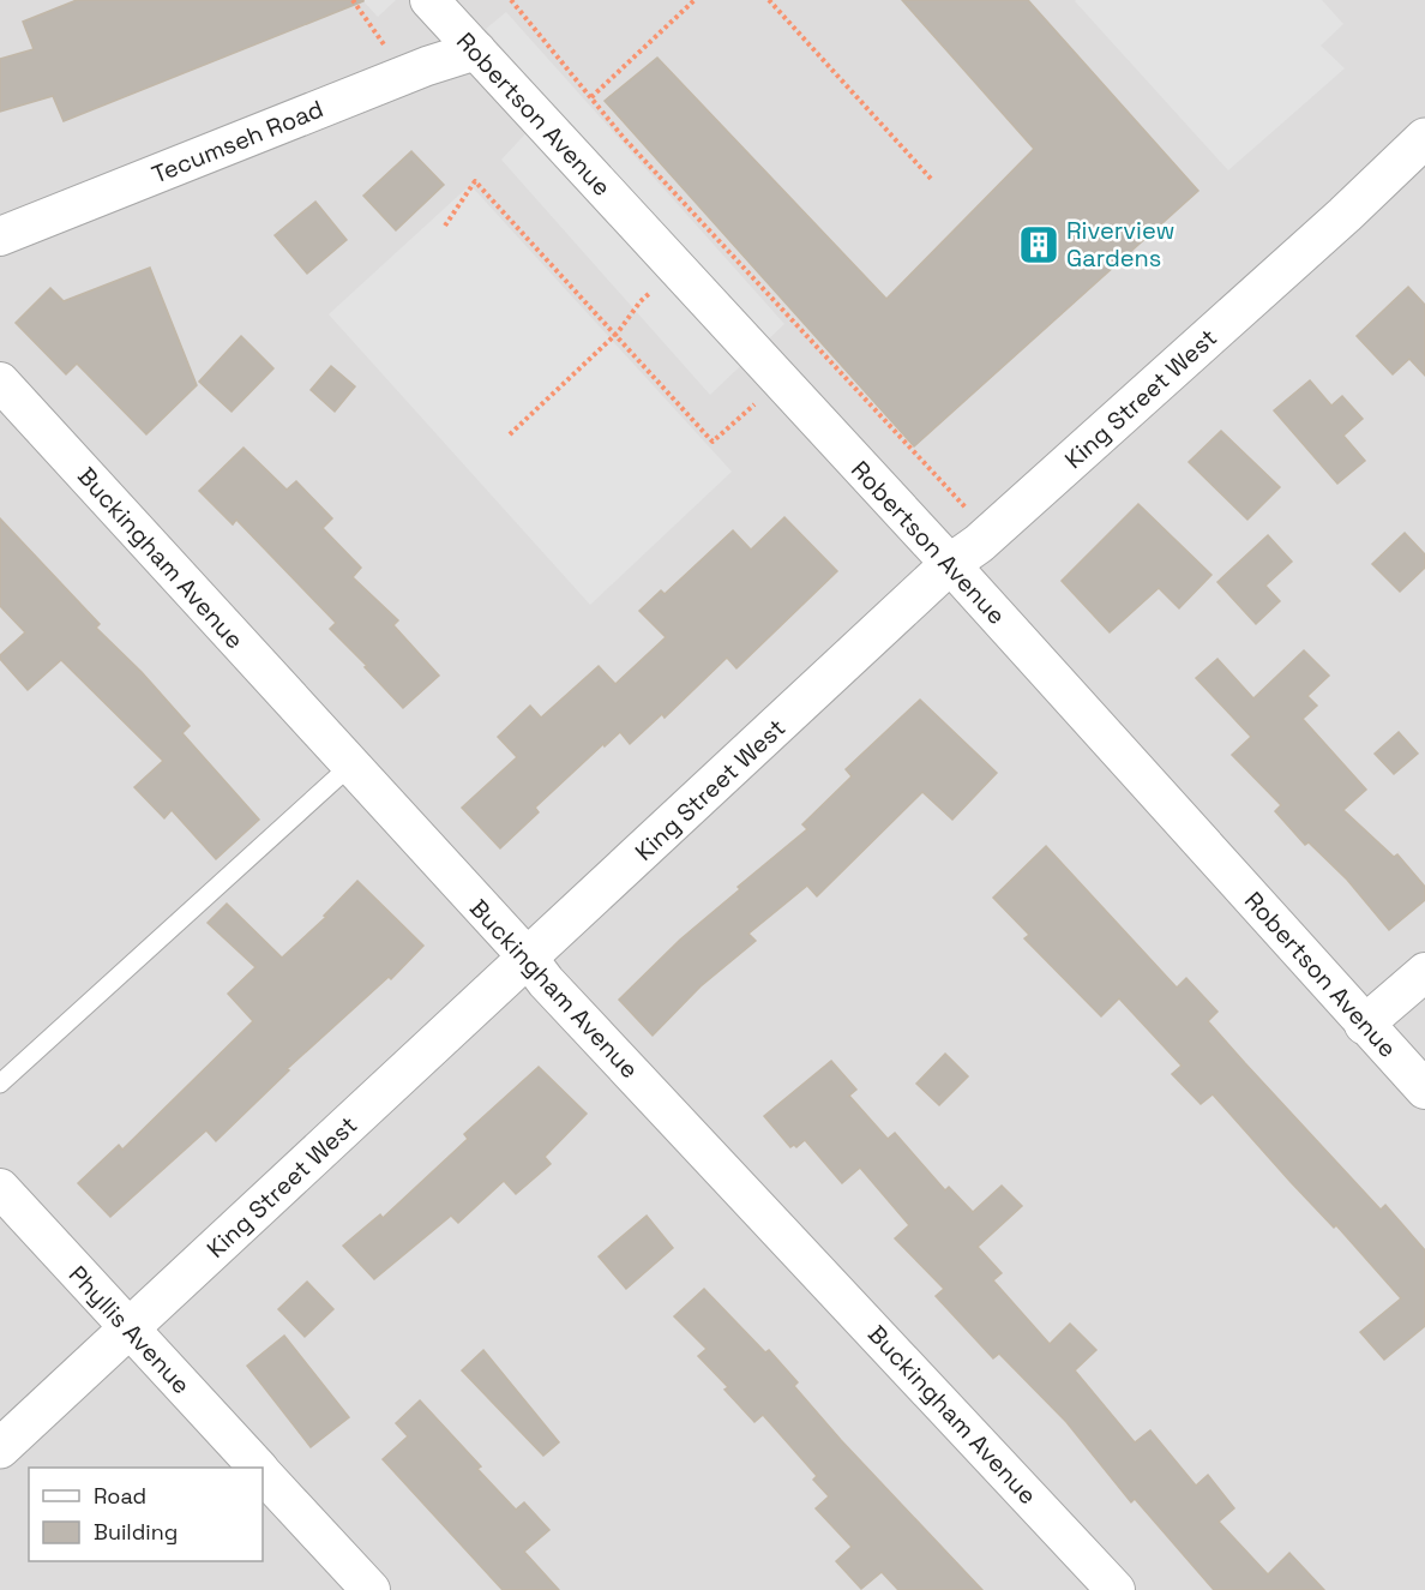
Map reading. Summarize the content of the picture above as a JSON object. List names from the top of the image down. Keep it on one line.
{"streets":{"street":["Robertson Avenue","Tecumseh Road","King Street West","Buckingham Avenue","Phyllis Avenue"]},"crossings":[["Robertson Avenue","Tecumseh Road"],["Robertson Avenue","King Street West"],["King Street West","Buckingham Avenue"],["King Street West","Phyllis Avenue"]],"places":{"building":["Riverview Gardens"]},"legend":["Road","Building"]}
